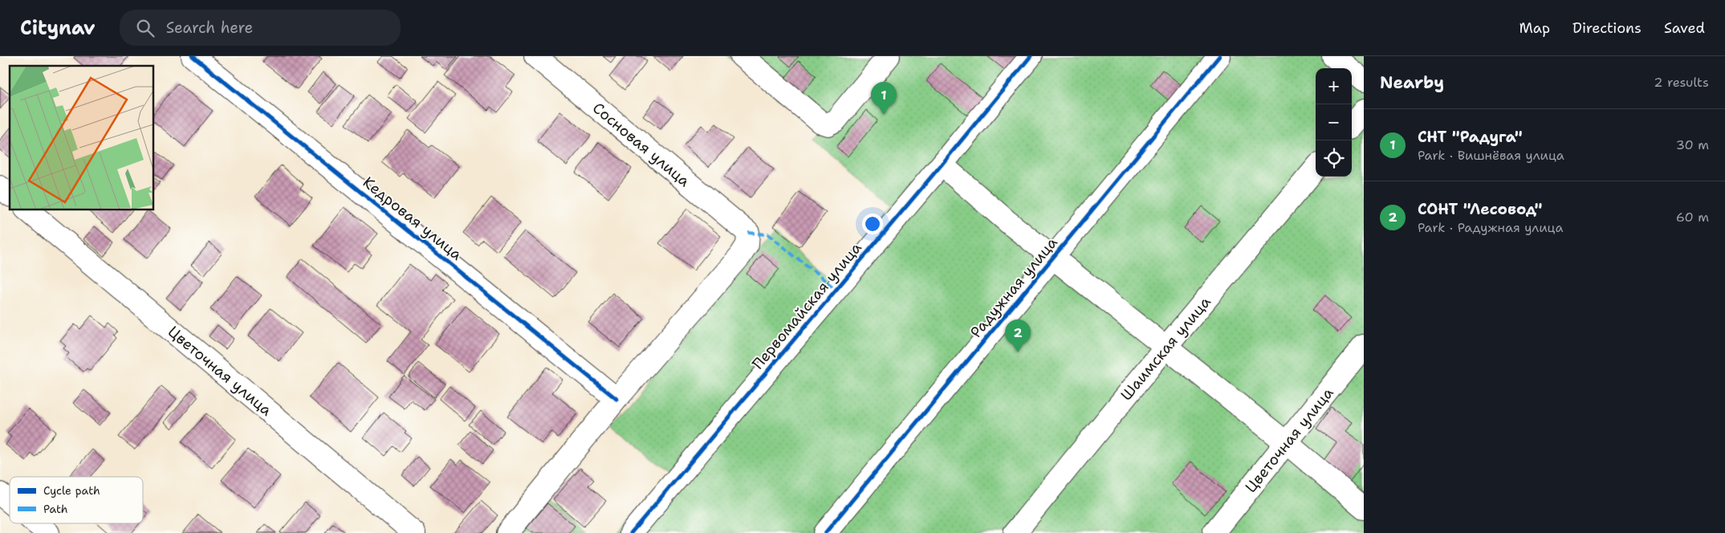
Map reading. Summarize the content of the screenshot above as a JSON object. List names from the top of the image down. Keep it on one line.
{"streets":{"street":["Сосновая улица","Кедровая улица","Радужная улица","Первомайская улица","Шаимская улица","Цветочная улица"]},"crossings":[["Сосновая улица","Кедровая улица"]],"legend":["Cycle path","Path"],"page":{"header":"Citynav","search":"Search here","nav":["Map","Directions","Saved"],"heading":["Nearby","2 results"],"map_buttons":["+","−"],"pins":["1","2"],"list":[{"mark":"1","name":"СНТ \"Радуга\"","note":"Park · Вишнёвая улица","value":"30 m"},{"mark":"2","name":"СОНТ \"Лесовод\"","note":"Park · Радужная улица","value":"60 m"}]}}
